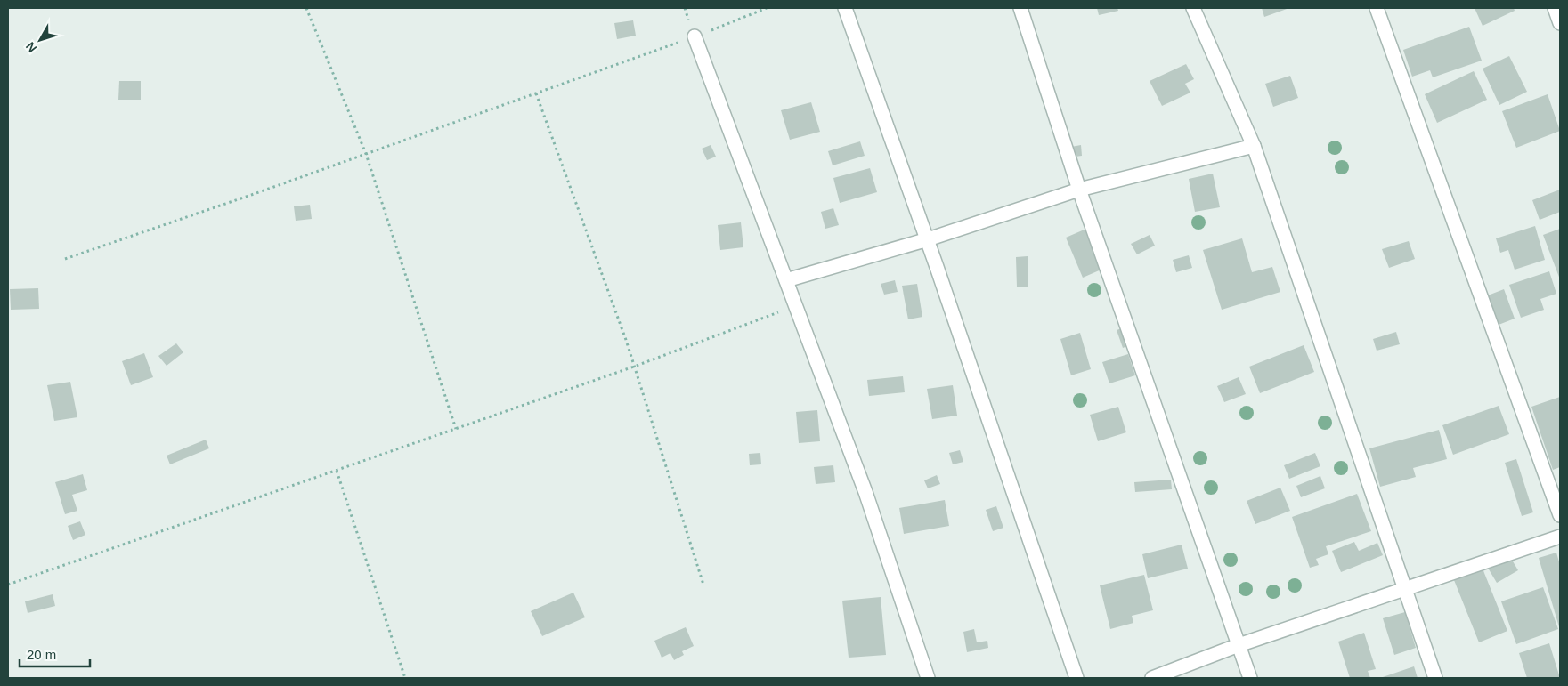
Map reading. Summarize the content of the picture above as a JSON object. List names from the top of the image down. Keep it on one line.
{"scale_bar":"20 m","north":"bottom left"}
